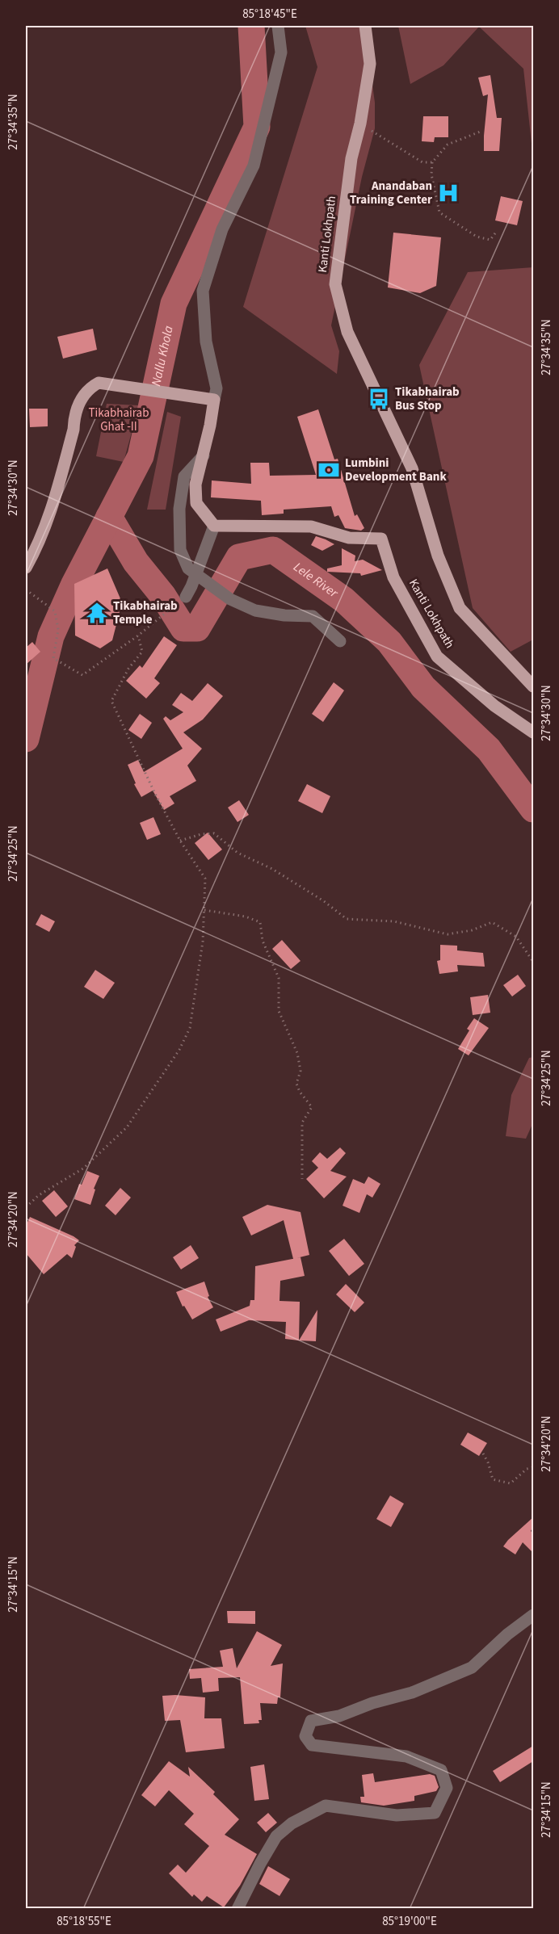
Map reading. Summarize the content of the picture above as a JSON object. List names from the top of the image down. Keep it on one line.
{"streets":{"main road":["Kanti Lokhpath"]},"water":["Nallu Khola","Lele River"],"parks":["Tikabhairab Ghat -II"],"places":{"hospital":["Anandaban Training Center"],"bus stop":["Tikabhairab Bus Stop"],"bank":["Lumbini Development Bank"],"temple":["Tikabhairab Temple"]},"coordinates":["85°18'45\"E","27°34'35\"N","27°34'30\"N","27°34'25\"N","27°34'20\"N","27°34'15\"N","85°18'55\"E","85°19'00\"E"]}
